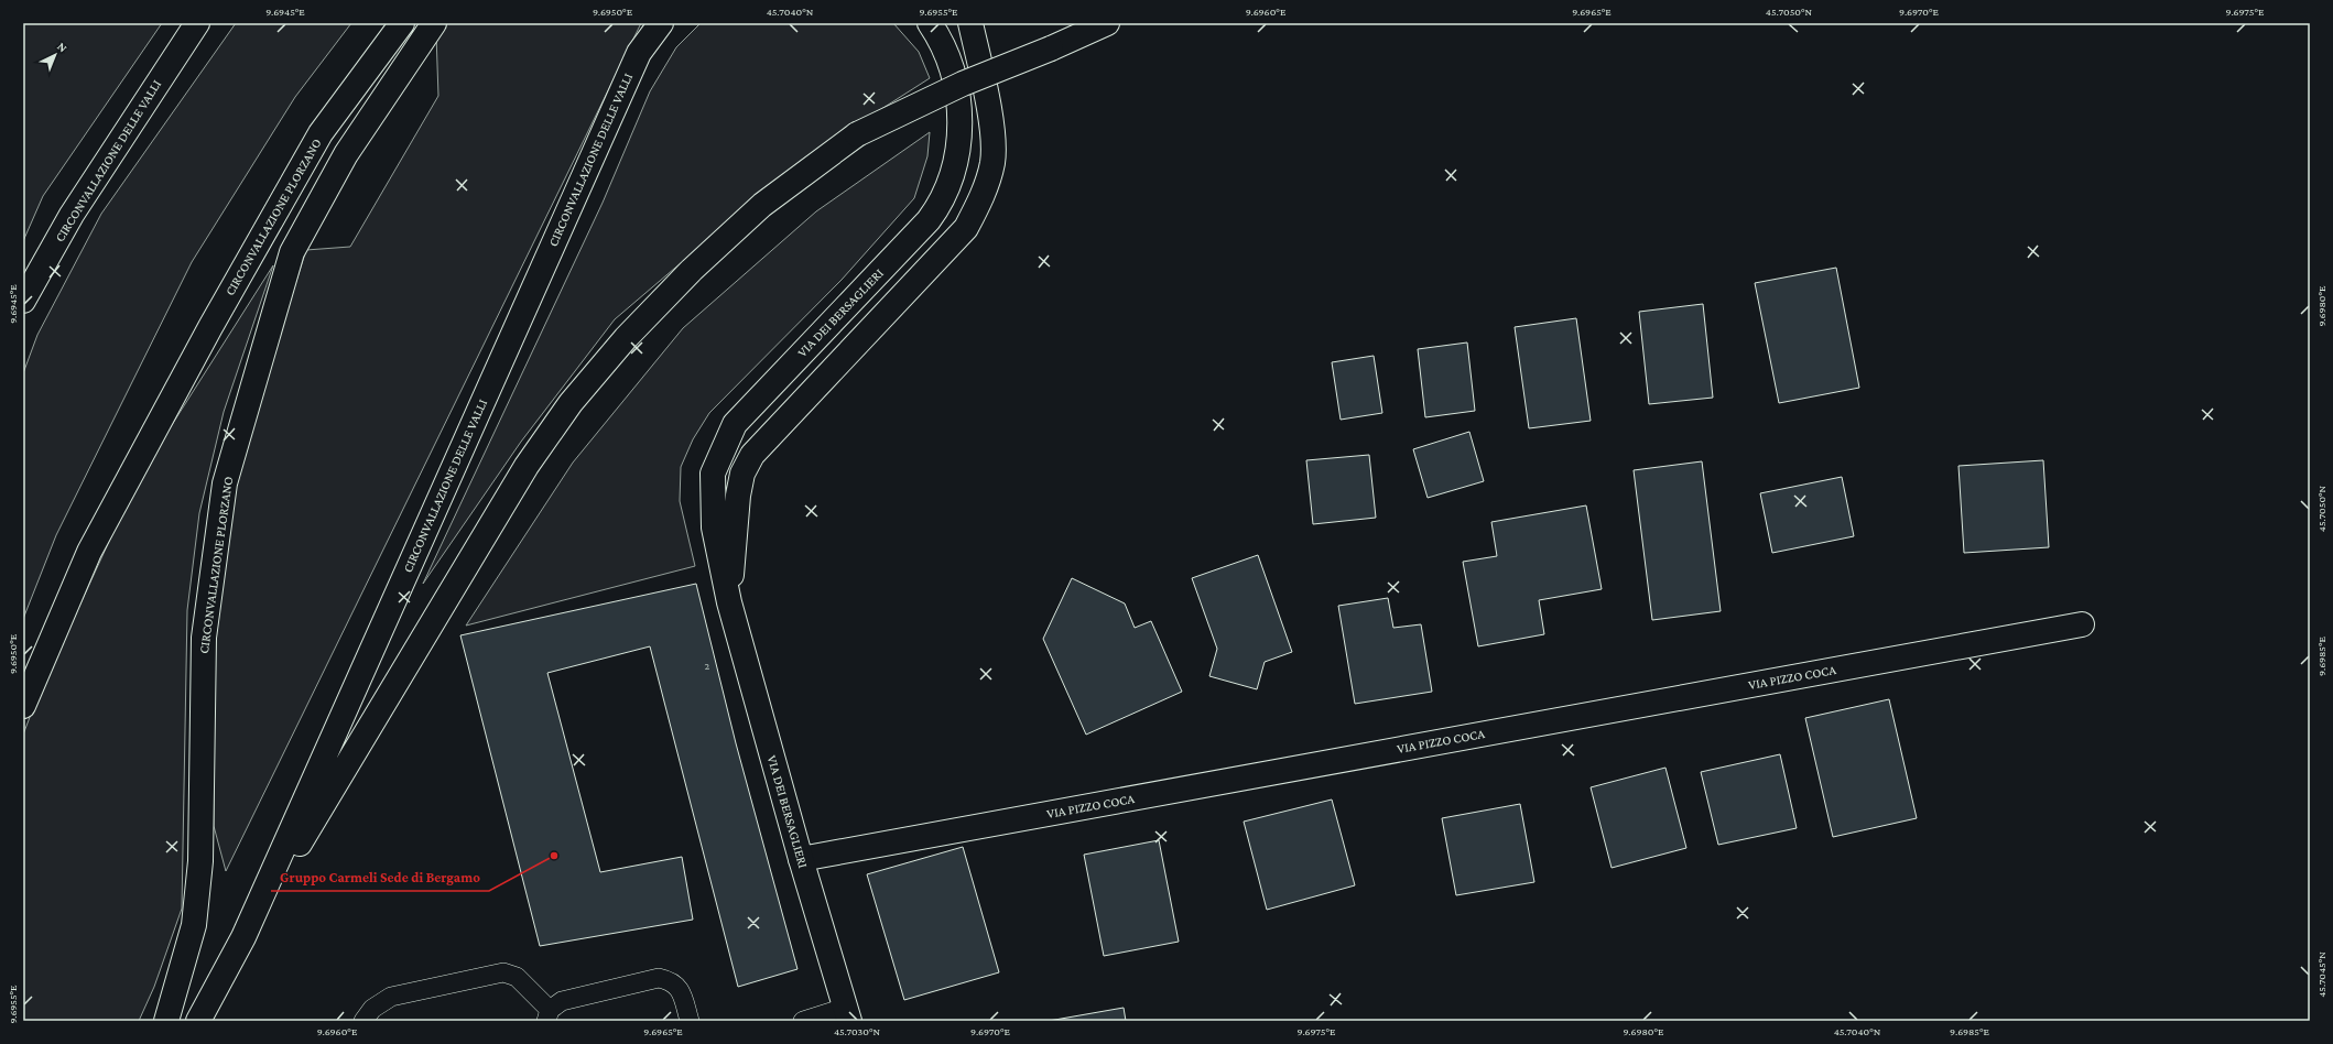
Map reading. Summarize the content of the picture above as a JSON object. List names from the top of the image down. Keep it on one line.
{"streets":{"main road":["CIRCONVALLAZIONE DELLE VALLI","CIRCONVALLAZIONE PLORZANO","VIA DEI BERSAGLIERI","VIA PIZZO COCA"]},"crossings":[["VIA DEI BERSAGLIERI","VIA PIZZO COCA"]],"places":["Gruppo Carmeli Sede di Bergamo"],"house_numbers":["2"],"north":"top right","coordinates":["9.6945°E","9.6950°E","45.7040°N","9.6955°E","9.6960°E","9.6965°E","45.7050°N","9.6970°E","9.6975°E","9.6980°E","9.6985°E","45.7045°N","45.7030°N"]}
